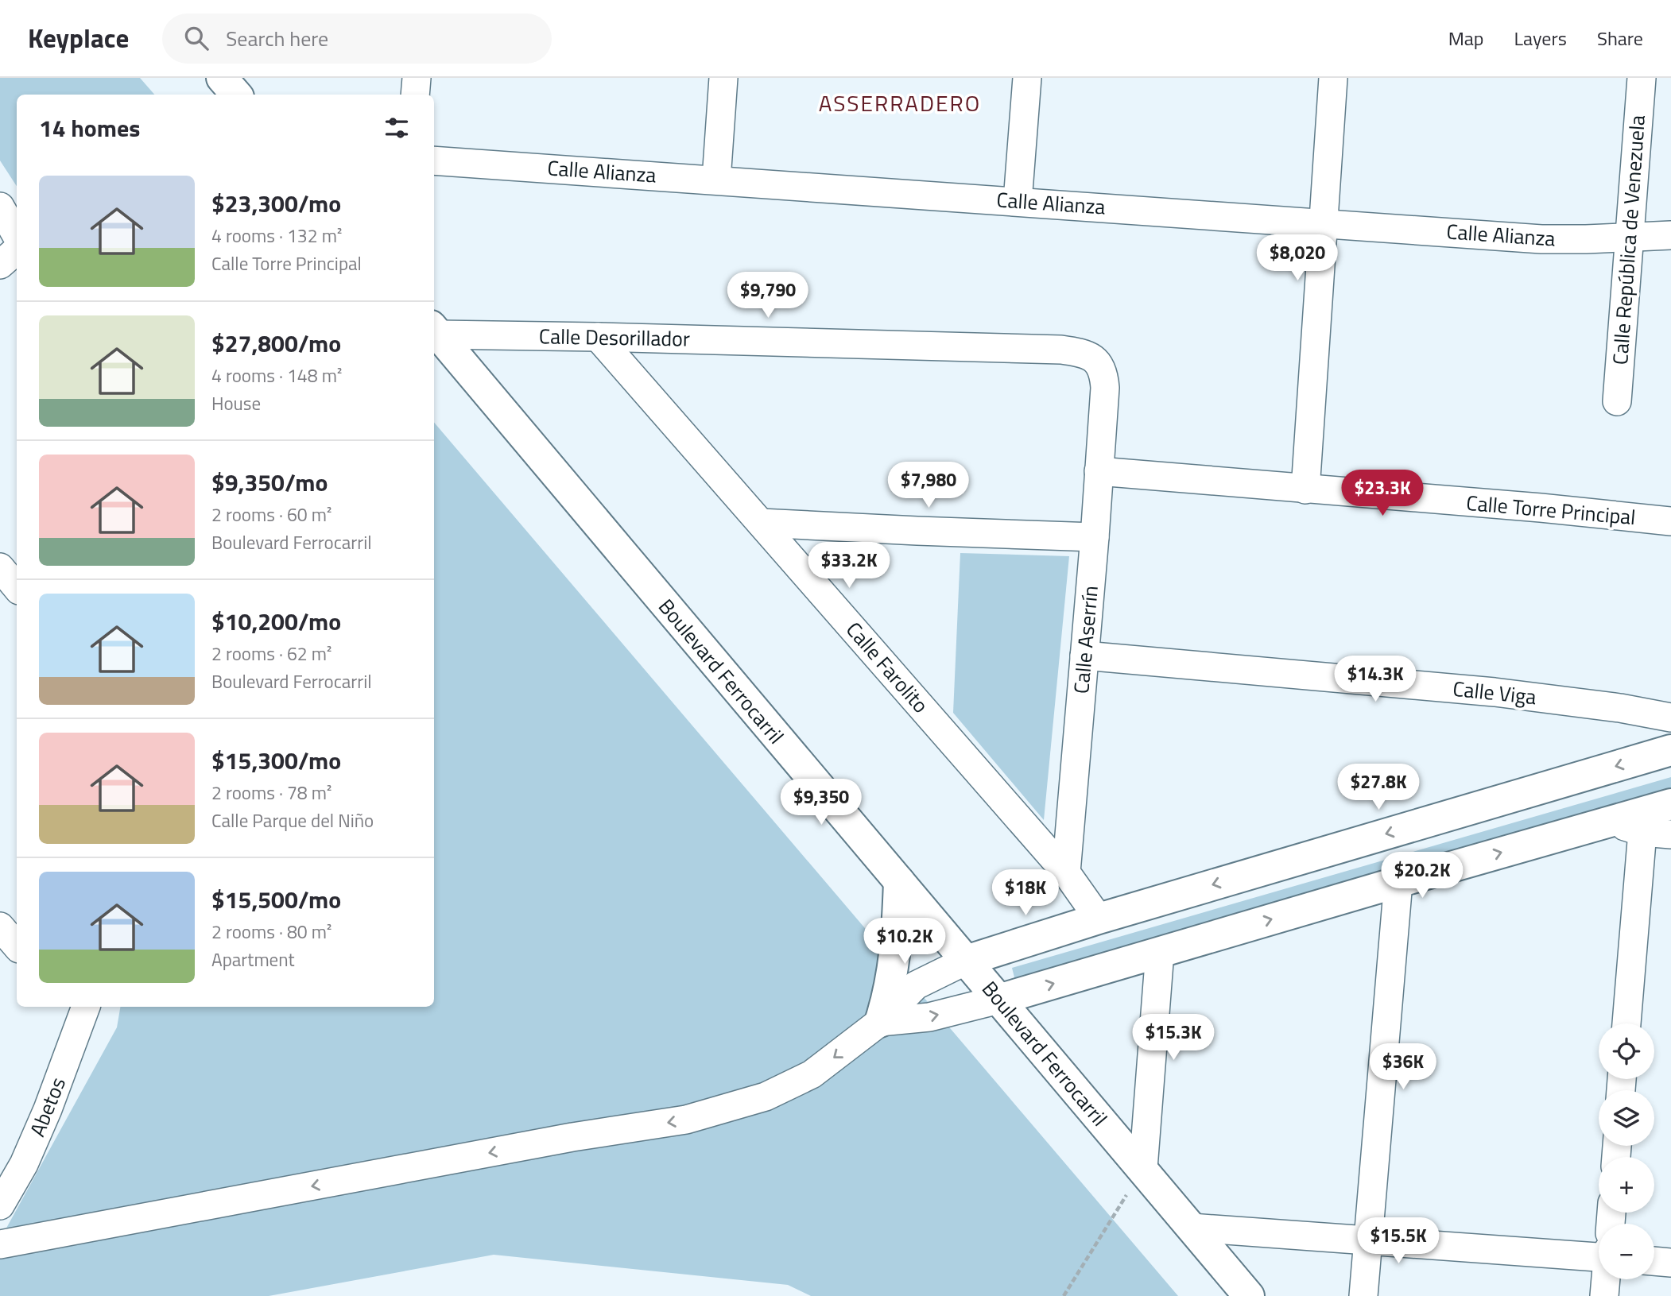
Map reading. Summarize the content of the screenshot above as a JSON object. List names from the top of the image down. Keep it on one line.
{"streets":{"main road":["Boulevard Ferrocarril"],"street":["Calle Alianza","Calle República de Venezuela","Calle Desorillador","Calle Torre Principal","Calle Aserrín","Calle Farolito","Calle Viga","Abetos"]},"crossings":[["Calle Alianza","Calle República de Venezuela"],["Calle Desorillador","Calle Aserrín"],["Calle Desorillador","Calle Farolito"],["Calle Desorillador","Boulevard Ferrocarril"],["Calle Torre Principal","Calle Aserrín"],["Calle Aserrín","Calle Farolito"],["Calle Aserrín","Calle Viga"]],"districts":["ASSERRADERO"],"page":{"header":"Keyplace","search":"Search here","nav":["Map","Layers","Share"],"heading":"14 homes","list":[{"name":"$23,300/mo","note":"4 rooms · 132 m² · Calle Torre Principal"},{"name":"$27,800/mo","note":"4 rooms · 148 m² · House"},{"name":"$9,350/mo","note":"2 rooms · 60 m² · Boulevard Ferrocarril"},{"name":"$10,200/mo","note":"2 rooms · 62 m² · Boulevard Ferrocarril"},{"name":"$15,300/mo","note":"2 rooms · 78 m² · Calle Parque del Niño"},{"name":"$15,500/mo","note":"2 rooms · 80 m² · Apartment"}],"price":["$8,020","$9,790","$7,980","$23.3K","$33.2K","$14.3K","$27.8K","$9,350","$20.2K","$18K","$10.2K","$15.3K","$36K","$15.5K"],"map_buttons":["+","−"]}}
